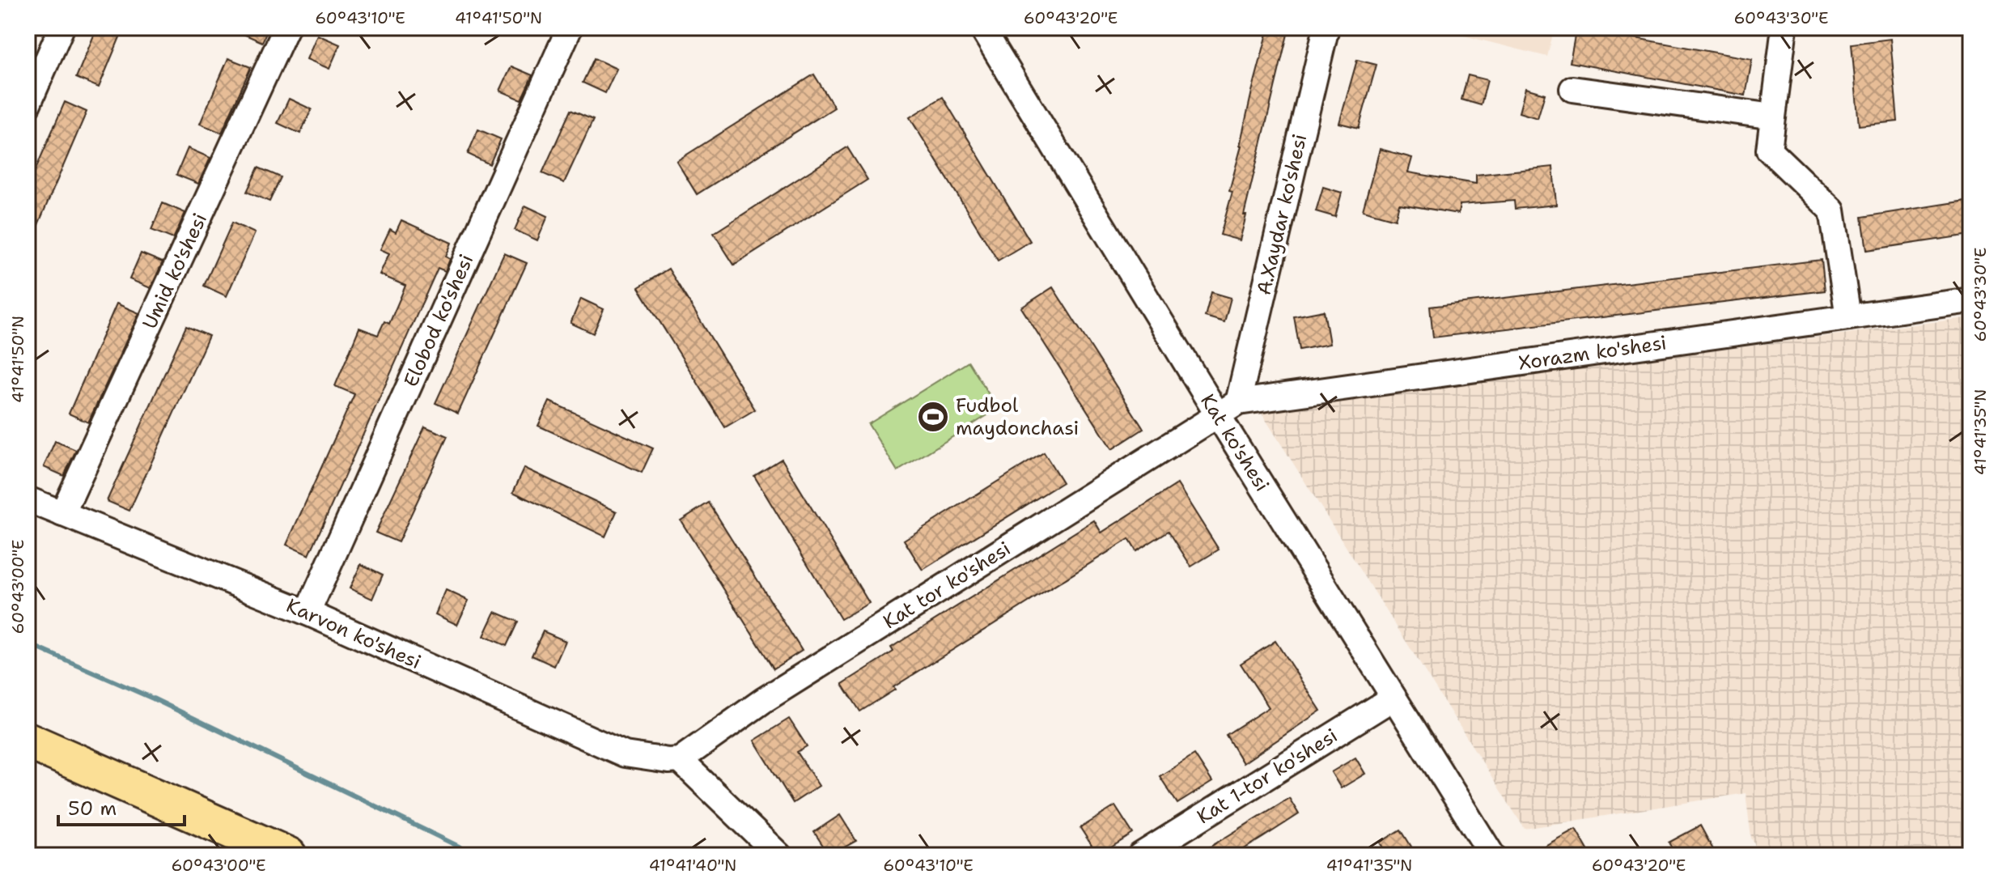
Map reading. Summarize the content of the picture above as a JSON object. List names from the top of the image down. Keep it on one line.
{"streets":{"street":["A.Xaydar ko'shesi","Umid ko'shesi","Elobod ko'shesi","Xorazm ko'shesi","Kat ko'shesi","Kat tor ko'shesi","Karvon ko'shesi","Kat 1-tor ko'shesi"]},"crossings":[["A.Xaydar ko'shesi","Xorazm ko'shesi"],["A.Xaydar ko'shesi","Kat ko'shesi"],["A.Xaydar ko'shesi","Kat tor ko'shesi"],["Umid ko'shesi","Karvon ko'shesi"],["Elobod ko'shesi","Karvon ko'shesi"],["Xorazm ko'shesi","Kat ko'shesi"],["Xorazm ko'shesi","Kat tor ko'shesi"],["Kat ko'shesi","Kat tor ko'shesi"],["Kat ko'shesi","Kat 1-tor ko'shesi"],["Kat tor ko'shesi","Karvon ko'shesi"]],"places":{"sports":["Fudbol maydonchasi"]},"scale_bar":"50 m","coordinates":["60°43'10\"E","41°41'50\"N","60°43'20\"E","60°43'30\"E","41°41'35\"N","60°43'00\"E","41°41'40\"N"]}
